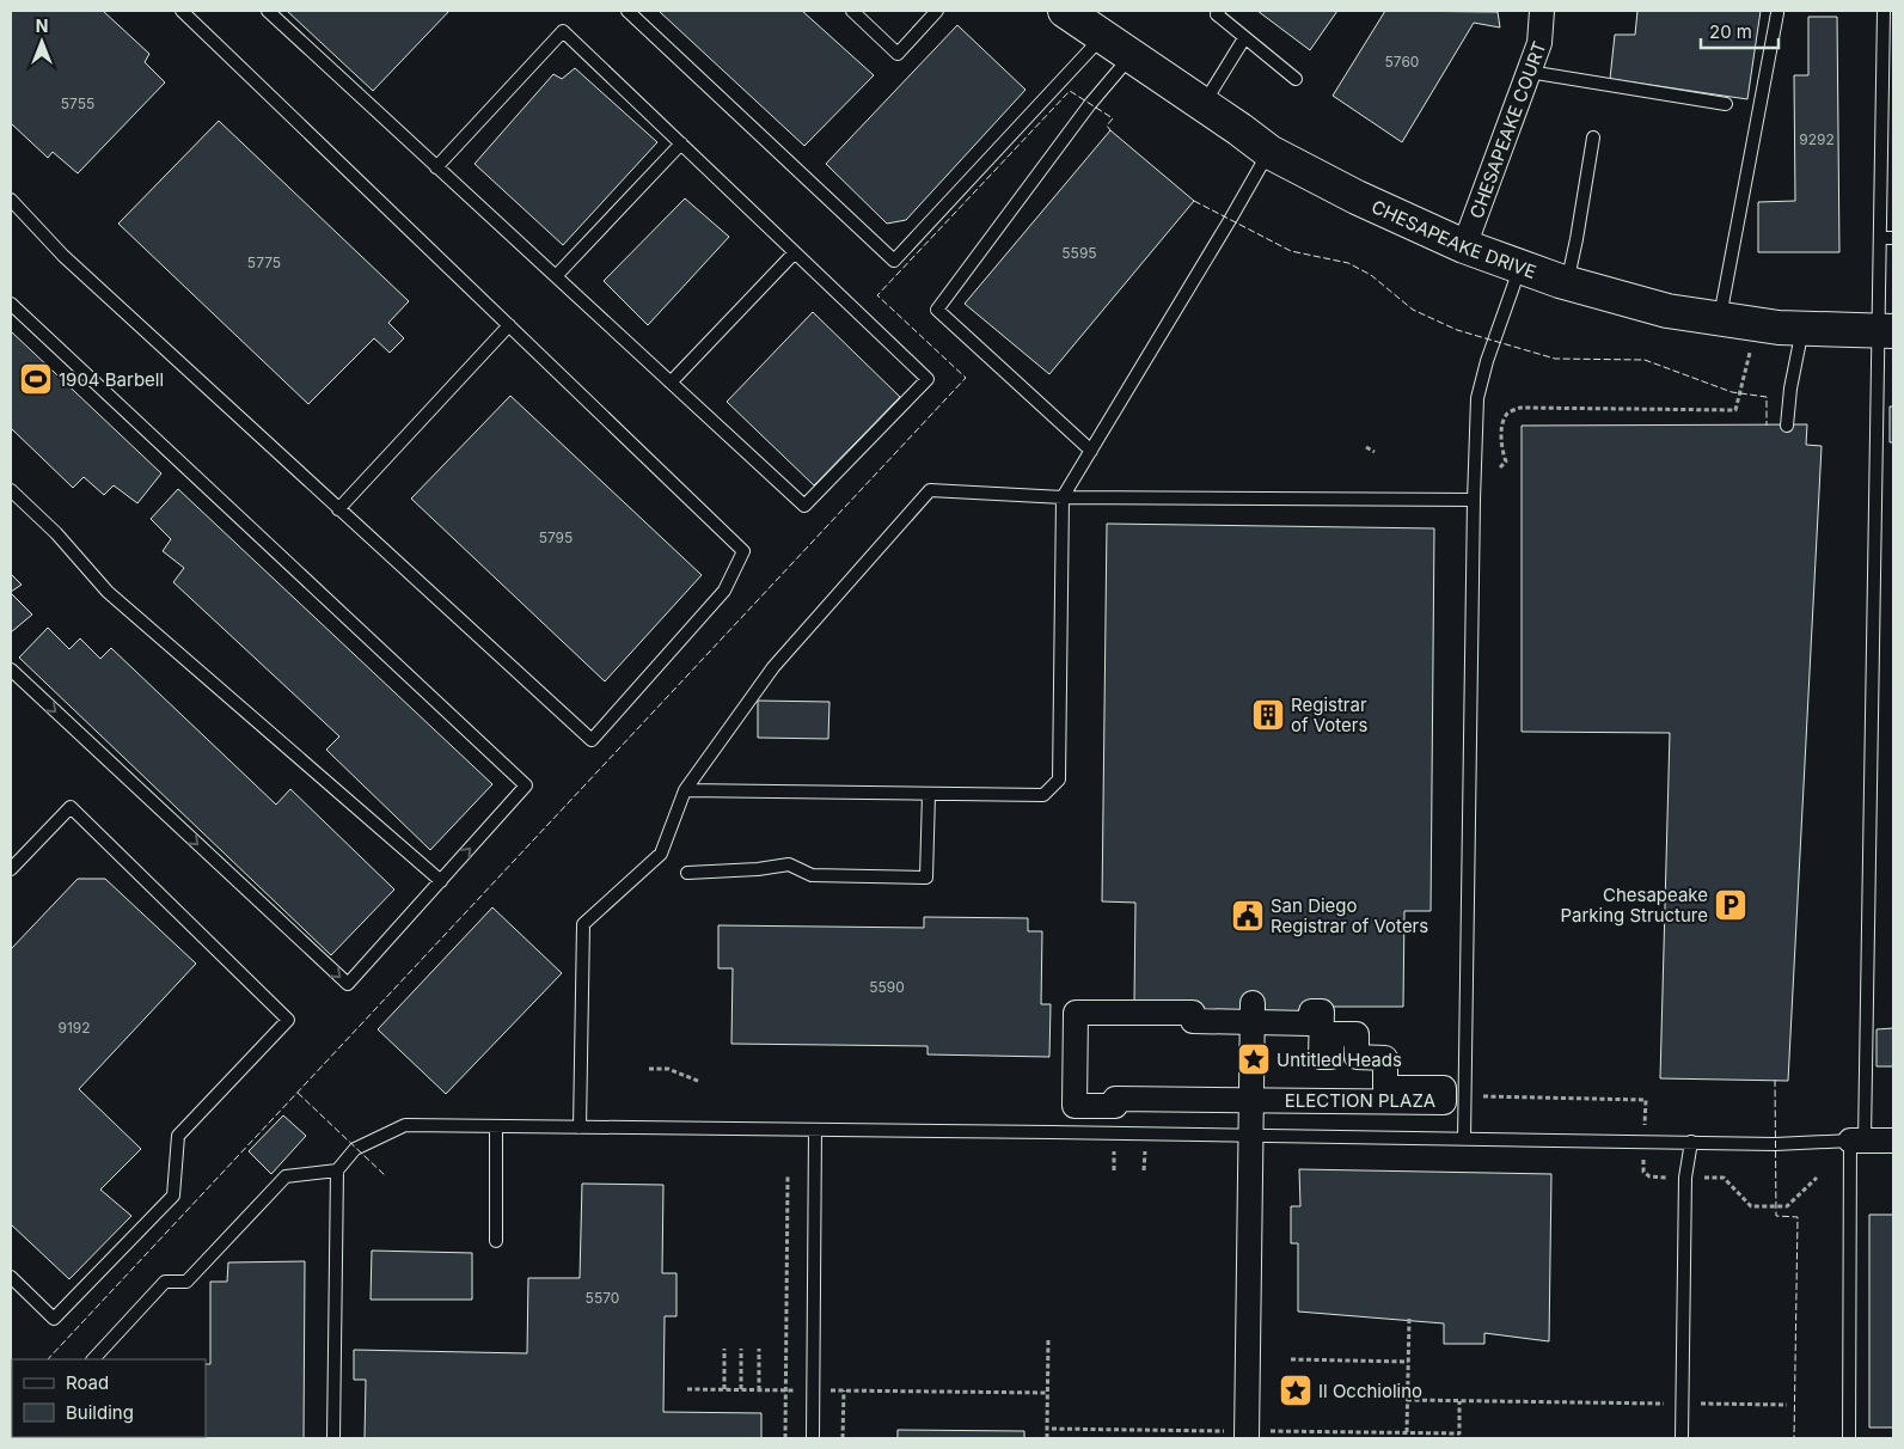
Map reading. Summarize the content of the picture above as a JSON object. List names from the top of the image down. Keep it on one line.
{"streets":{"street":["CHESAPEAKE COURT","CHESAPEAKE DRIVE","ELECTION PLAZA"]},"crossings":[["CHESAPEAKE COURT","CHESAPEAKE DRIVE"]],"places":{"sports":["1904 Barbell"],"building":["Registrar of Voters"],"parking":["Chesapeake Parking Structure"],"public building":["San Diego Registrar of Voters"],"place":["Untitled Heads","Il Occhiolino"]},"house_numbers":["5760","5755","9292","5595","5775","5795","5590","9192","5570"],"legend":["Road","Building"],"scale_bar":"20 m","north":"top"}
